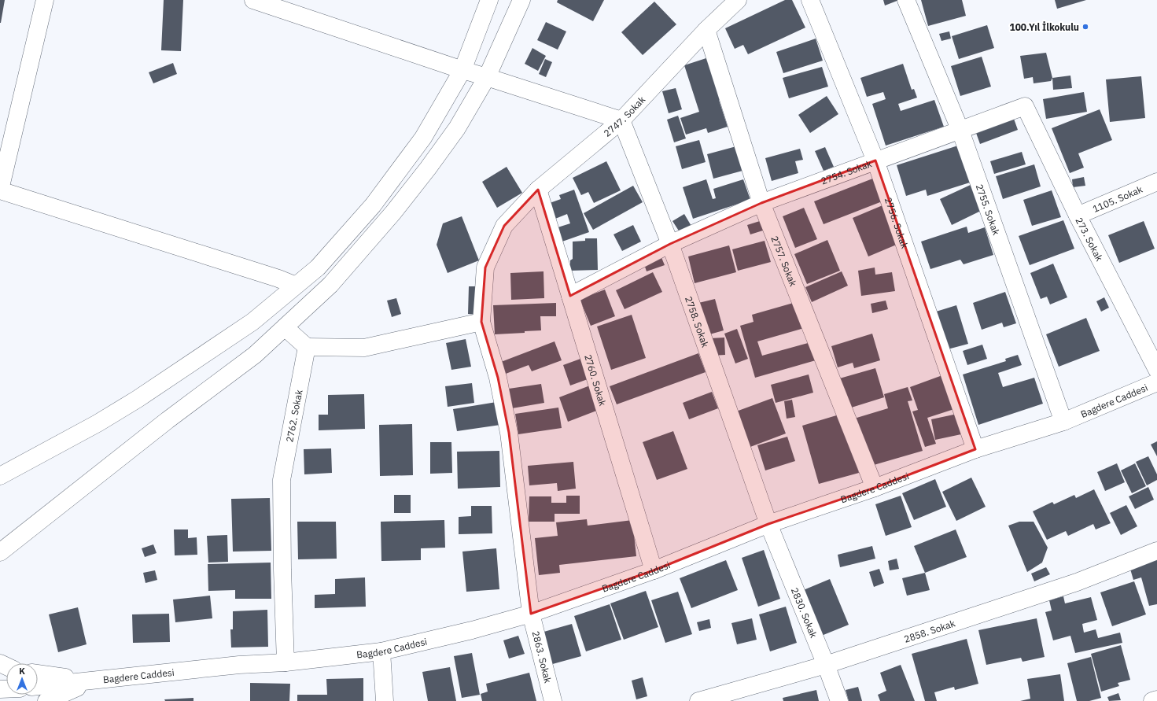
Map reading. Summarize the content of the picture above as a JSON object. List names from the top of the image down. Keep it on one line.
{"streets":{"street":["2747. Sokak","2754. Sokak","1105. Sokak","2755. Sokak","2756. Sokak","273. Sokak","2757. Sokak","2758. Sokak","2760. Sokak","Bagdere Caddesi","2762. Sokak","2830. Sokak","2858. Sokak","2863. Sokak"]},"crossings":[["2747. Sokak","2757. Sokak"],["2747. Sokak","2758. Sokak"],["2747. Sokak","2760. Sokak"],["2754. Sokak","2755. Sokak"],["2754. Sokak","2756. Sokak"],["2754. Sokak","273. Sokak"],["2754. Sokak","2757. Sokak"],["2754. Sokak","2758. Sokak"],["2754. Sokak","2760. Sokak"],["1105. Sokak","273. Sokak"],["2755. Sokak","Bagdere Caddesi"],["2756. Sokak","Bagdere Caddesi"],["2757. Sokak","Bagdere Caddesi"],["2758. Sokak","Bagdere Caddesi"],["2758. Sokak","2830. Sokak"],["2760. Sokak","Bagdere Caddesi"],["Bagdere Caddesi","2762. Sokak"],["Bagdere Caddesi","2830. Sokak"],["Bagdere Caddesi","2863. Sokak"],["2830. Sokak","2858. Sokak"]],"places":["100.Yıl İlkokulu"],"north":"top"}
